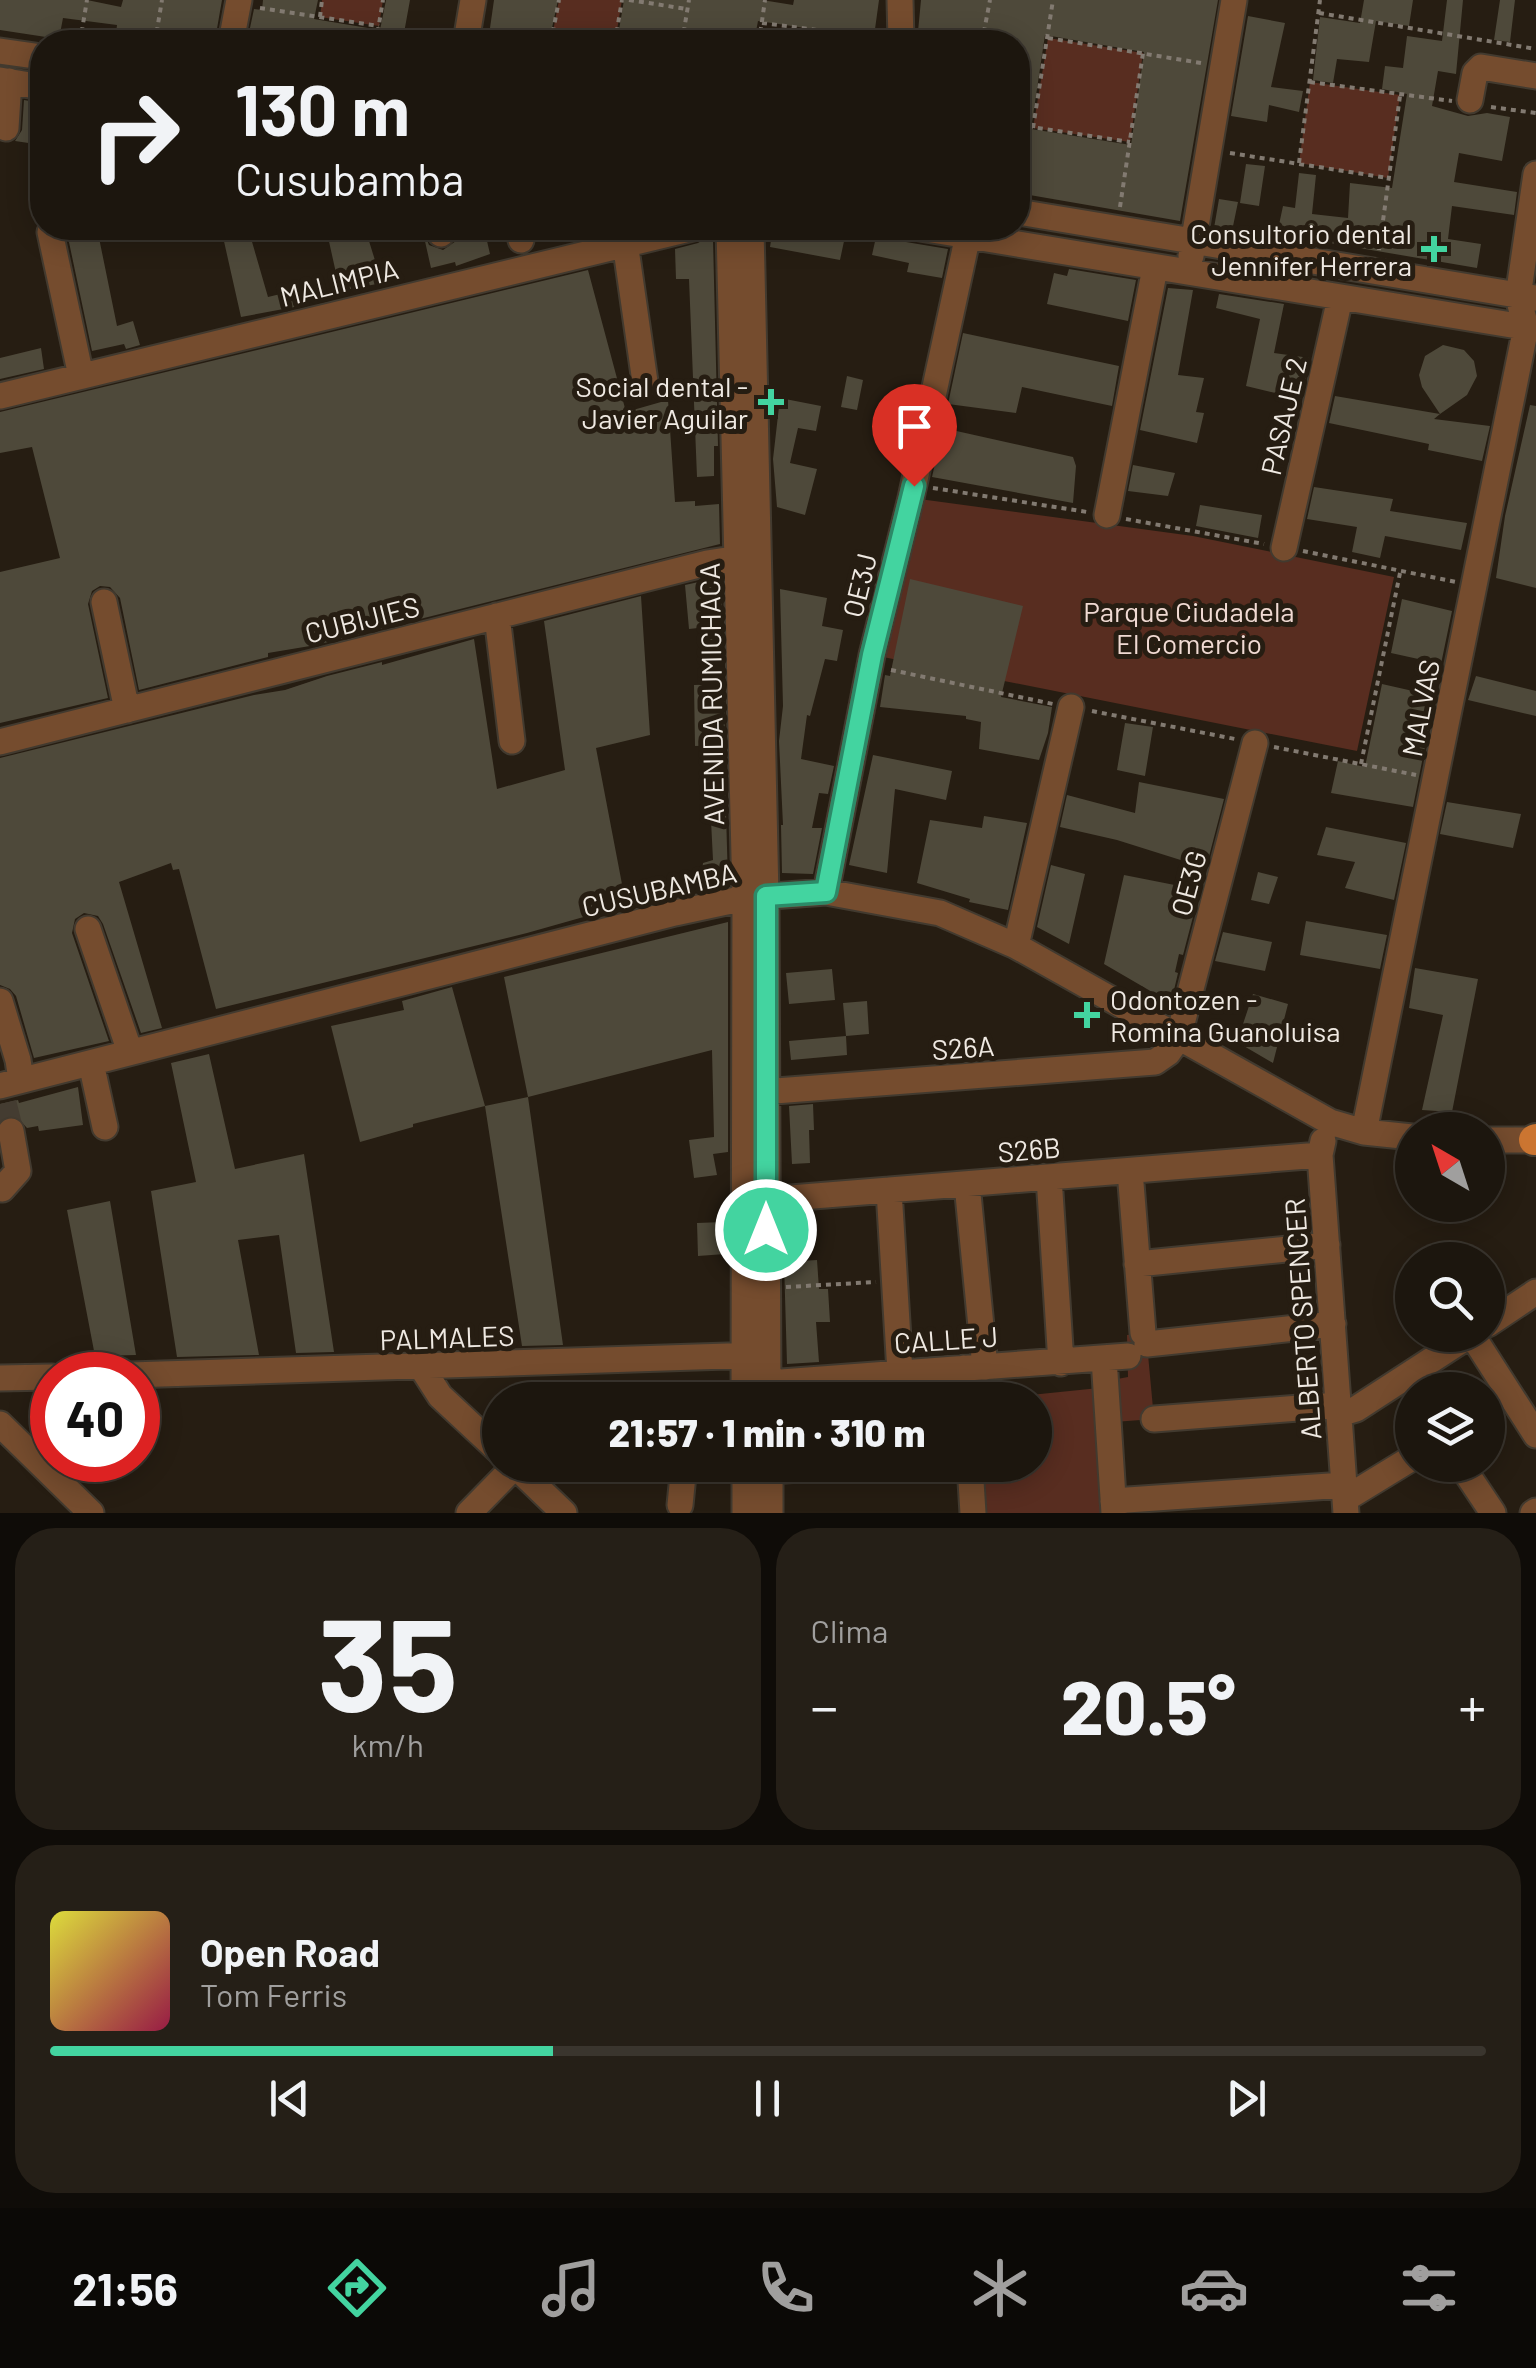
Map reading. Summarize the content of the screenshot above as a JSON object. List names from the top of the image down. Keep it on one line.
{"streets":{"street":["MALIMPIA","PASAJE 2","OE3J","CUBIJIES","AVENIDA RUMICHACA","MALVAS","OE3G","CUSUBAMBA","S26A","S26B","ALBERTO SPENCER","PALMALES","CALLE J"]},"crossings":[["OE3J","CUSUBAMBA"],["CUBIJIES","AVENIDA RUMICHACA"],["AVENIDA RUMICHACA","CUSUBAMBA"],["AVENIDA RUMICHACA","S26A"],["AVENIDA RUMICHACA","S26B"],["AVENIDA RUMICHACA","PALMALES"],["MALVAS","CUSUBAMBA"],["OE3G","CUSUBAMBA"],["OE3G","S26A"],["CUSUBAMBA","S26A"],["CUSUBAMBA","ALBERTO SPENCER"],["S26B","ALBERTO SPENCER"],["ALBERTO SPENCER","CALLE J"]],"parks":["Parque Ciudadela El Comercio"],"places":{"health":["Consultorio dental Jennifer Herrera","Social dental - Javier Aguilar","Odontozen - Romina Guanoluisa"]},"north":"top left","page":{"turn":["130 m","Cusubamba"],"limit":"40","trip":"21:57 · 1 min · 310 m","tile":[["35","km/h"],"Clima"],"heat":["−","20.5°","+"],"song":["Open Road","Tom Ferris"],"tabs":"21:56"}}
